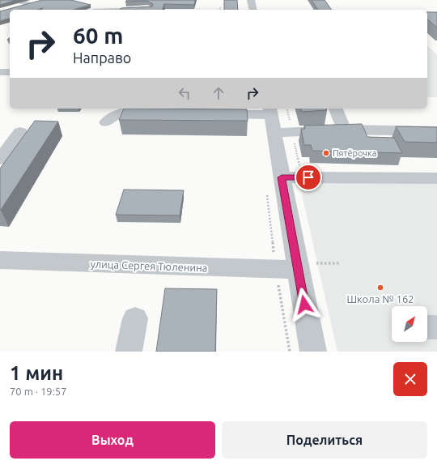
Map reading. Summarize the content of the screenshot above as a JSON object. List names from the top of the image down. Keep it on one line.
{"streets":{"street":["улица Сергея Тюленина"]},"places":["Пятёрочка","Школа № 162"],"north":"top right","page":{"turn":["60 m","Направо"],"heading":["1 мин","70 m · 19:57"],"buttons":["Выход","Поделиться"]}}
